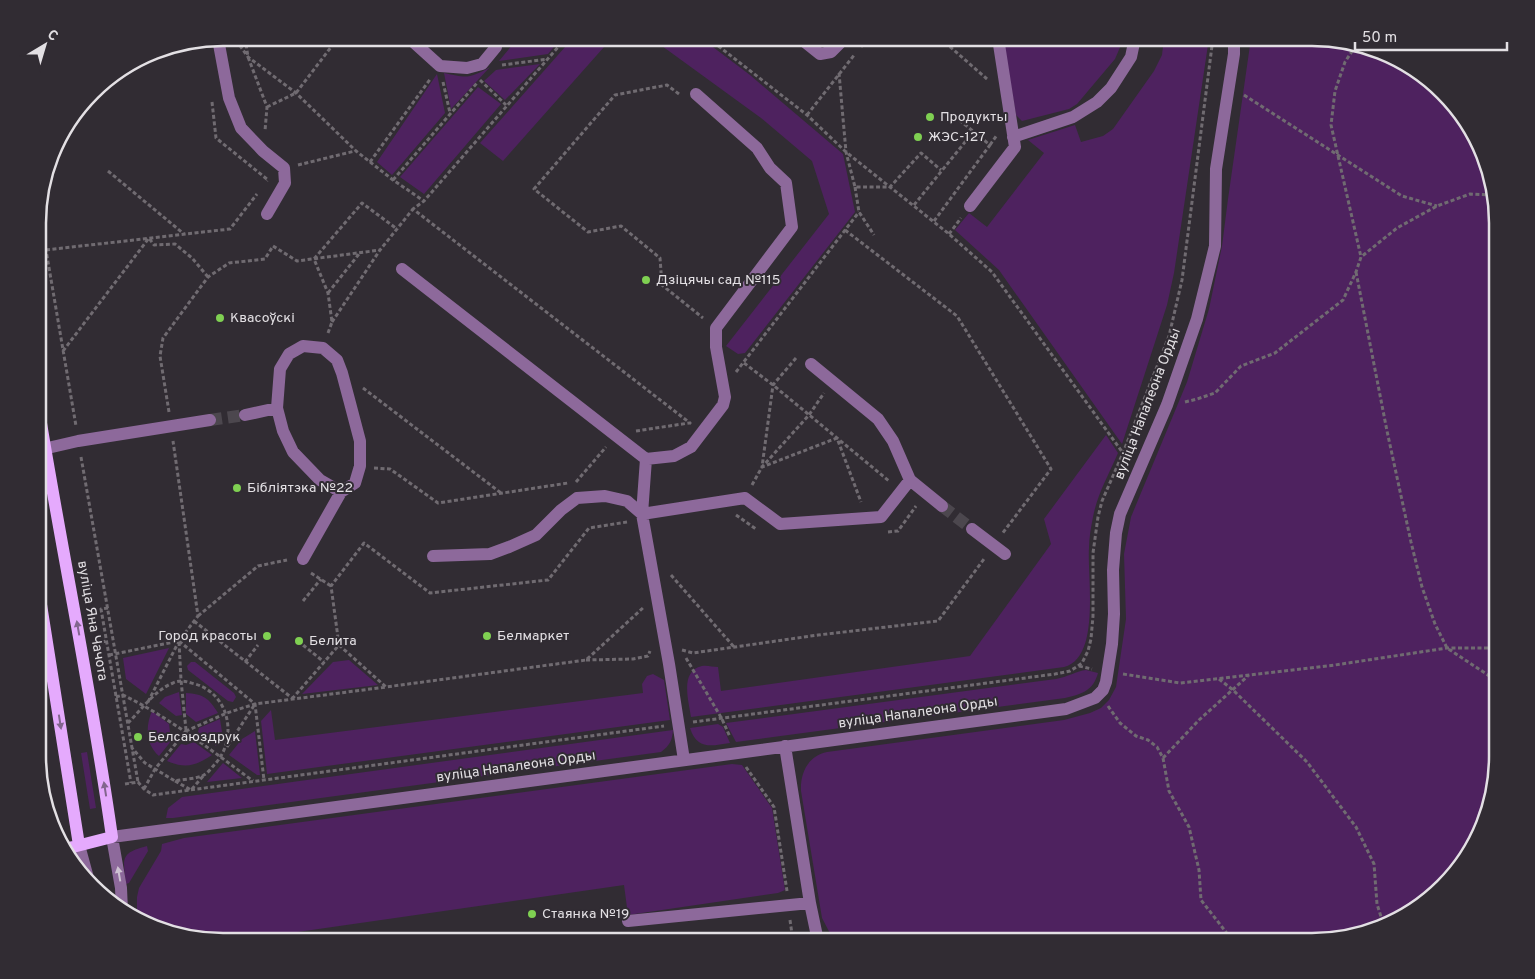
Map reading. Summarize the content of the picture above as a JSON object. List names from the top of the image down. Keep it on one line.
{"streets":{"main road":["вуліца Напалеона Орды","вуліца Яна Чачота"]},"crossings":[["вуліца Напалеона Орды","вуліца Яна Чачота"]],"places":["Продукты","ЖЭС-127","Дзіцячы сад №115","Квасоўскі","Бібліятэка №22","Город красоты","Белмаркет","Белита","Белсаюздрук","Стаянка №19"],"scale_bar":"50 m","north":"top right"}
